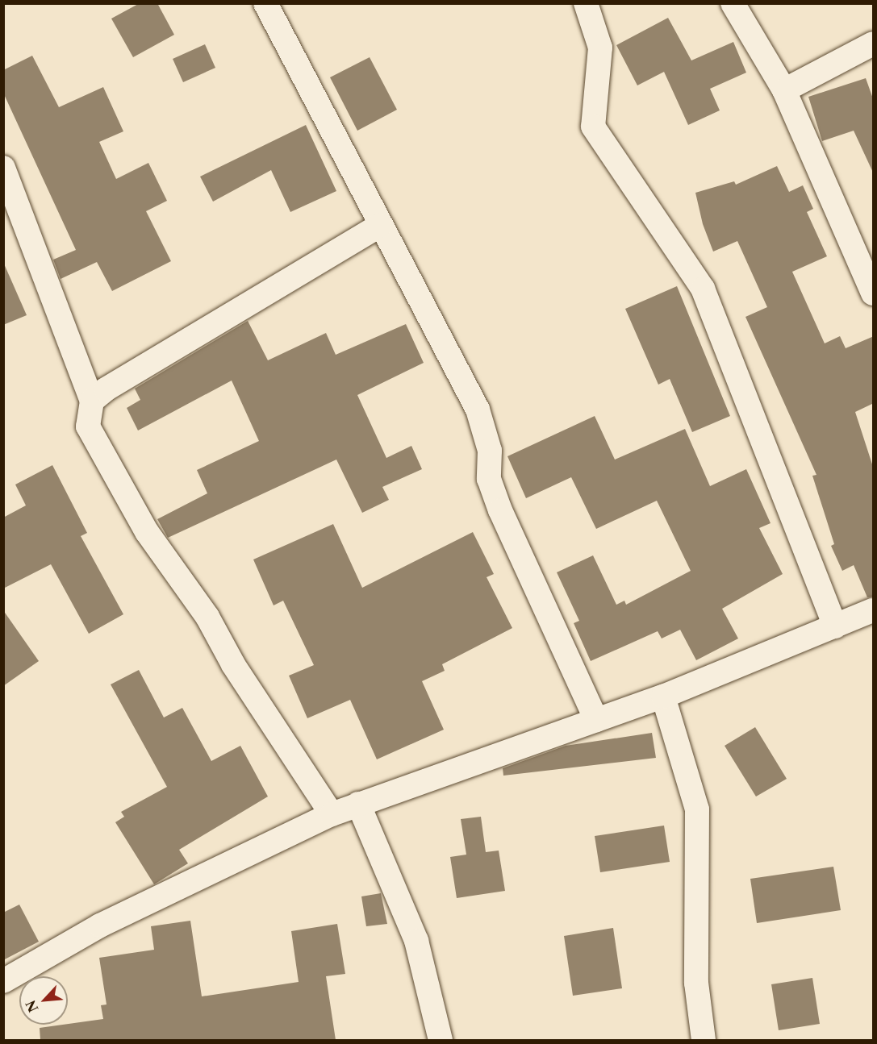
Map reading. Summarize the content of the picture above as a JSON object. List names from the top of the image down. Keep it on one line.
{"north":"bottom left"}
